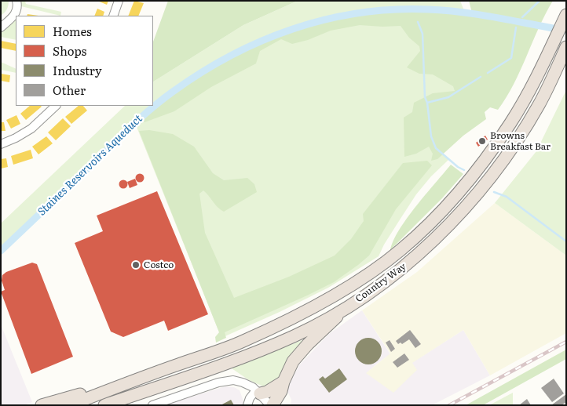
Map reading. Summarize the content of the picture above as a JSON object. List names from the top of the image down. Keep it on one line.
{"streets":{"highway":["Country Way"]},"water":["Staines Reservoirs Aqueduct"],"places":["Browns Breakfast Bar","Costco"],"legend":["Homes","Shops","Industry","Other"]}
